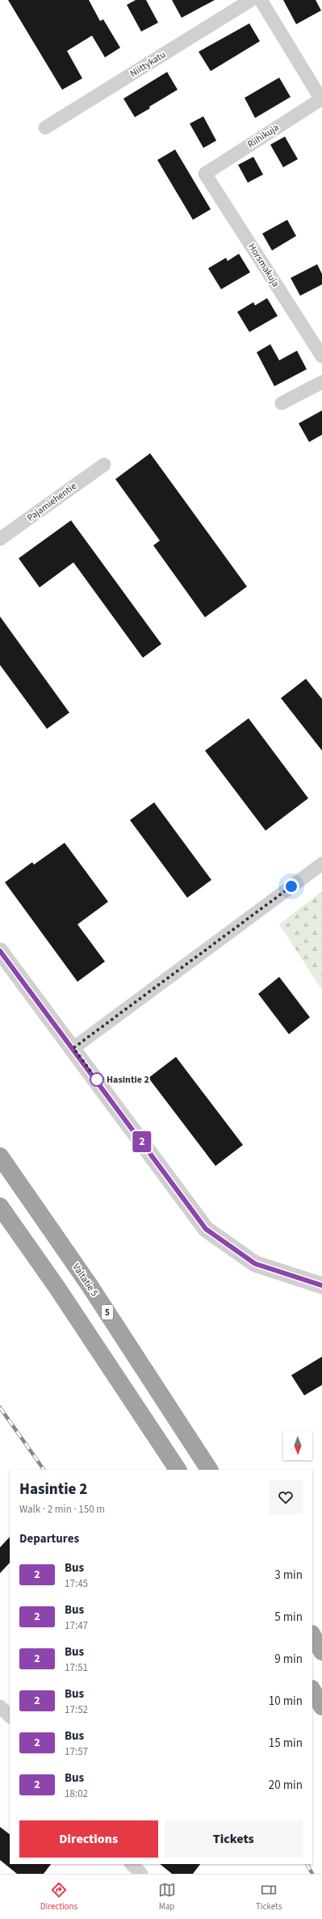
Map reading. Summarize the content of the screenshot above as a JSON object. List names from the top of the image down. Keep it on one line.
{"streets":{"highway":["Valtatie 5","5"],"street":["Niittykatu","Riihikuja","Horsmakuja","Pajamiehentie"]},"crossings":[["Riihikuja","Horsmakuja"]],"places":["Hasintie 2"],"lines":["bus line 2"],"north":"bottom","page":{"on_map":"2","heading":[["Hasintie 2","Walk · 2 min · 150 m"],"Departures"],"list":[{"mark":"2","name":"Bus","note":"17:45","value":"3 min"},{"mark":"2","name":"Bus","note":"17:47","value":"5 min"},{"mark":"2","name":"Bus","note":"17:51","value":"9 min"},{"mark":"2","name":"Bus","note":"17:52","value":"10 min"},{"mark":"2","name":"Bus","note":"17:57","value":"15 min"},{"mark":"2","name":"Bus","note":"18:02","value":"20 min"}],"buttons":["Directions","Tickets"],"tabs":["Directions","Map","Tickets"]}}
